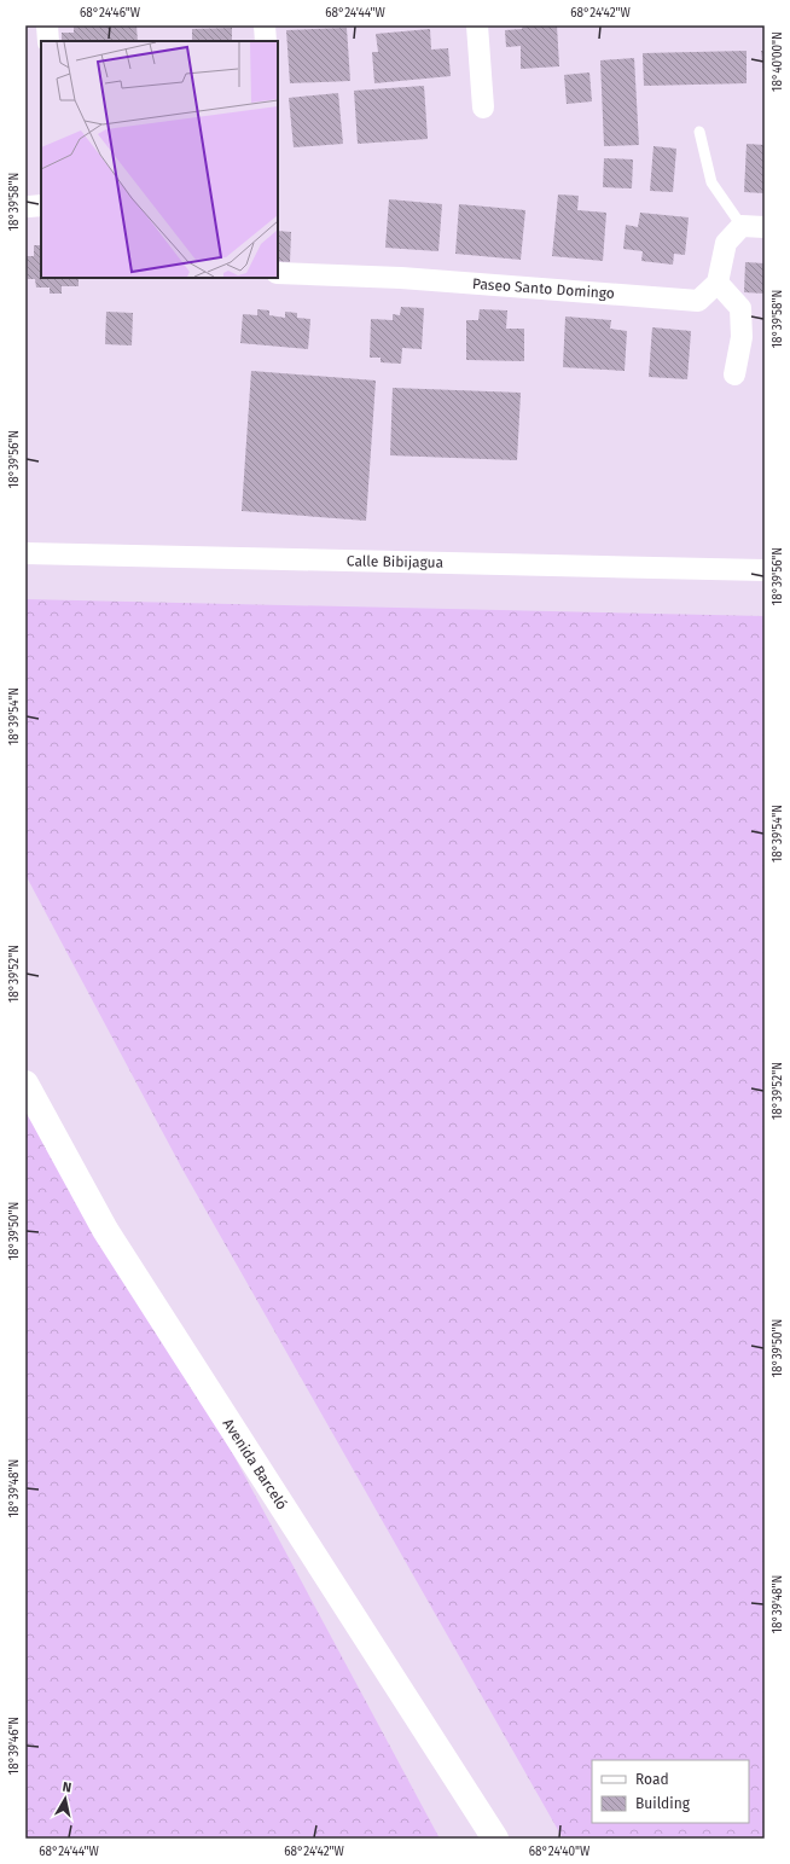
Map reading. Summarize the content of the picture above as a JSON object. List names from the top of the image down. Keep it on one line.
{"streets":{"street":["Paseo Santo Domingo","Calle Bibijagua","Avenida Barceló"]},"legend":["Road","Building"],"north":"top","coordinates":["68°24'46\"W","68°24'44\"W","68°24'42\"W","18°40'00\"N","18°39'58\"N","18°39'56\"N","18°39'54\"N","18°39'52\"N","18°39'50\"N","18°39'48\"N","18°39'46\"N","68°24'40\"W"]}
